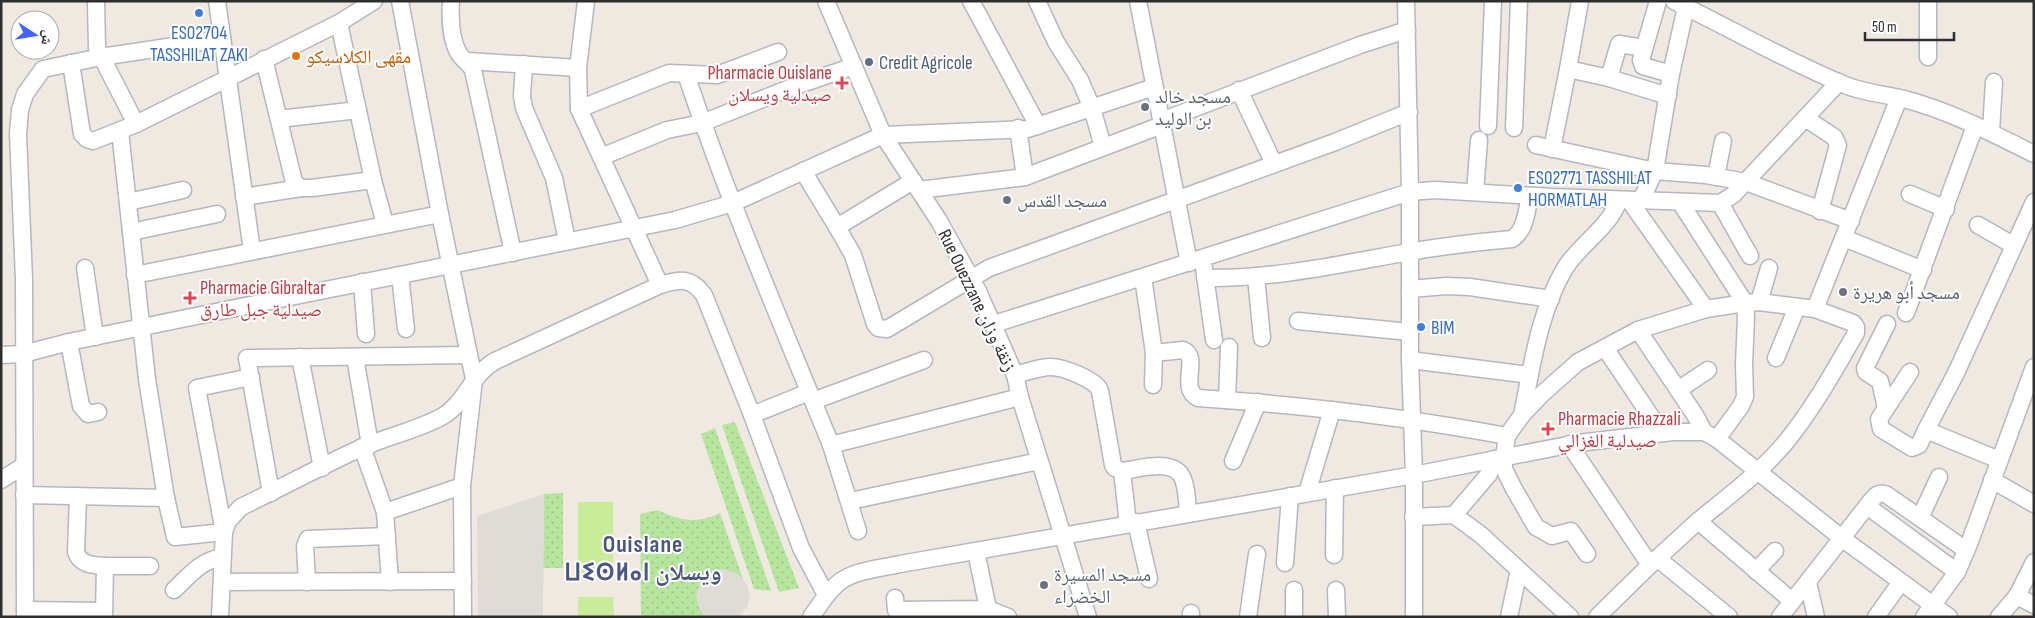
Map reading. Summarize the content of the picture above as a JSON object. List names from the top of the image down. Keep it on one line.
{"streets":{"street":["Rue Ouezzane زنقة وزان"]},"districts":["Ouislane ⵡⵉⵙⵍⴰⵏ ويسلان"],"places":{"other":["ES02704 TASSHILAT ZAKI","مقهى الكلاسيكو","Credit Agricole","مسجد خالد بن الوليد","ES02771 TASSHILAT HORMATLAH","مسجد القدس","مسجد أبو هريرة","BIM","مسجد المسيرة الخضراء"],"health":["Pharmacie Ouislane صيدلية ويسلان","Pharmacie Gibraltar صيدلية جبل طارق","Pharmacie Rhazzali صيدلية الغزالي"]},"scale_bar":"50 m","north":"right"}
